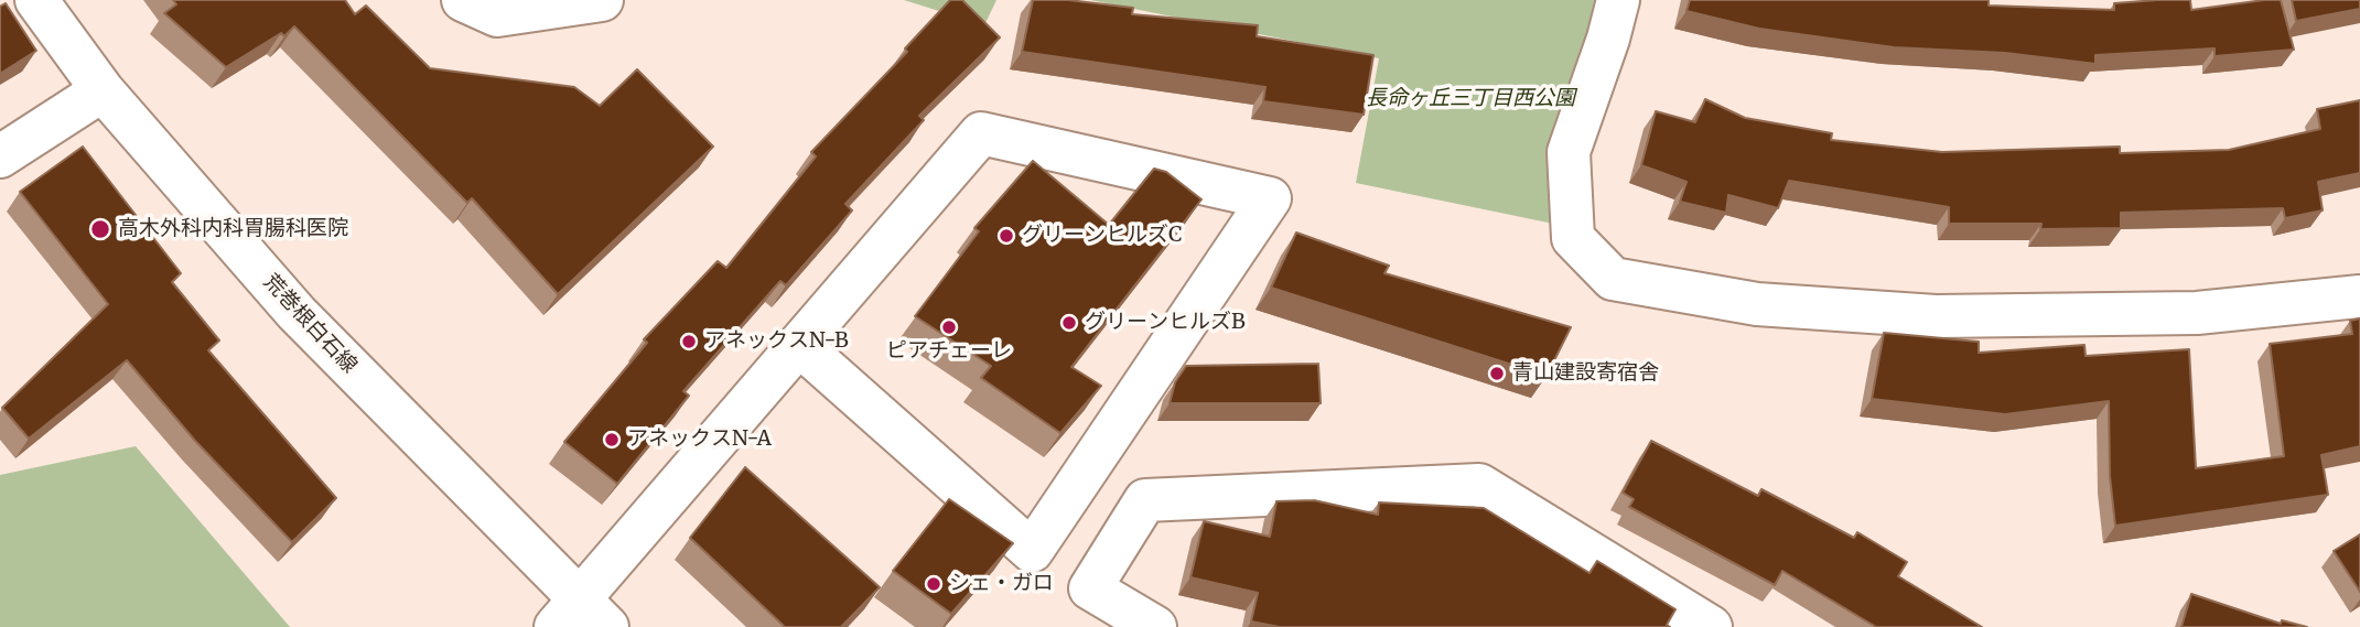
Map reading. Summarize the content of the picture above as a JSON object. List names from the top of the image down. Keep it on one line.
{"streets":{"street":["荒巻根白石線"]},"parks":["長命ヶ丘三丁目西公園"],"places":["高木外科内科胃腸科医院","グリーンヒルズC","グリーンヒルズB","ピアチェーレ","アネックスN-B","青山建設寄宿舎","アネックスN-A","シェ・ガロ"]}
